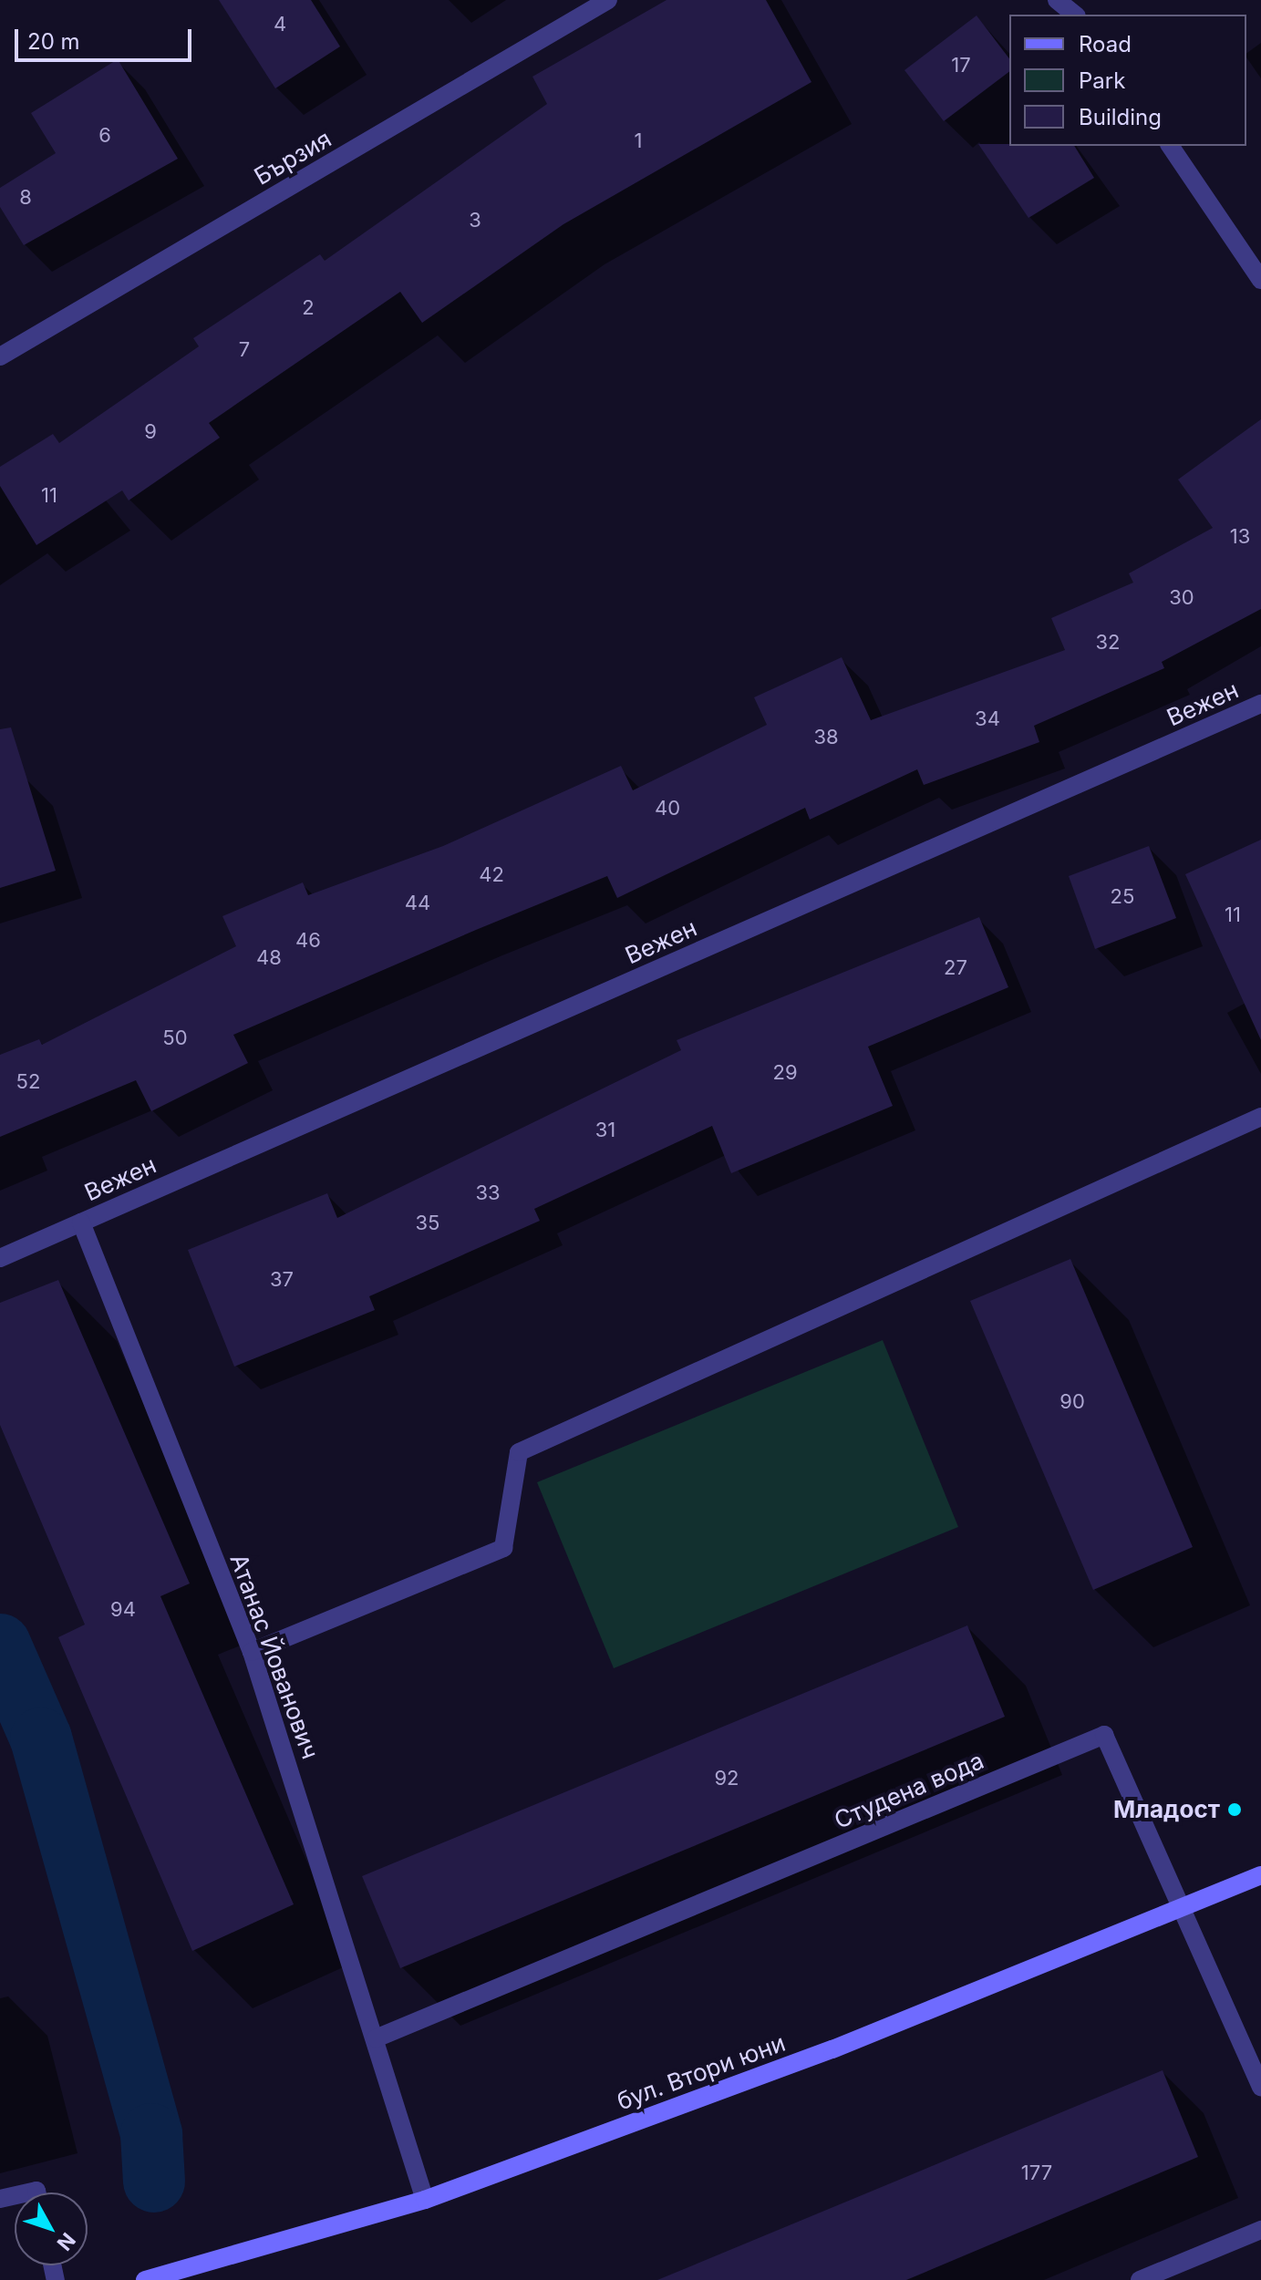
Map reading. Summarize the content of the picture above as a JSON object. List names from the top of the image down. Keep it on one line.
{"streets":{"street":["Бързия","Вежен","Атанас Йованович","Студена вода","бул. Втори юни"]},"crossings":[["Вежен","Атанас Йованович"],["Атанас Йованович","Студена вода"],["Атанас Йованович","бул. Втори юни"],["Студена вода","бул. Втори юни"]],"places":["Младост"],"house_numbers":["4","17","6","1","8","3","2","7","9","11","13","30","32","34","38","40","42","25","44","11","46","48","27","50","29","52","31","33","35","37","90","94","92","177"],"legend":["Road","Park","Building"],"scale_bar":"20 m","north":"bottom right"}
